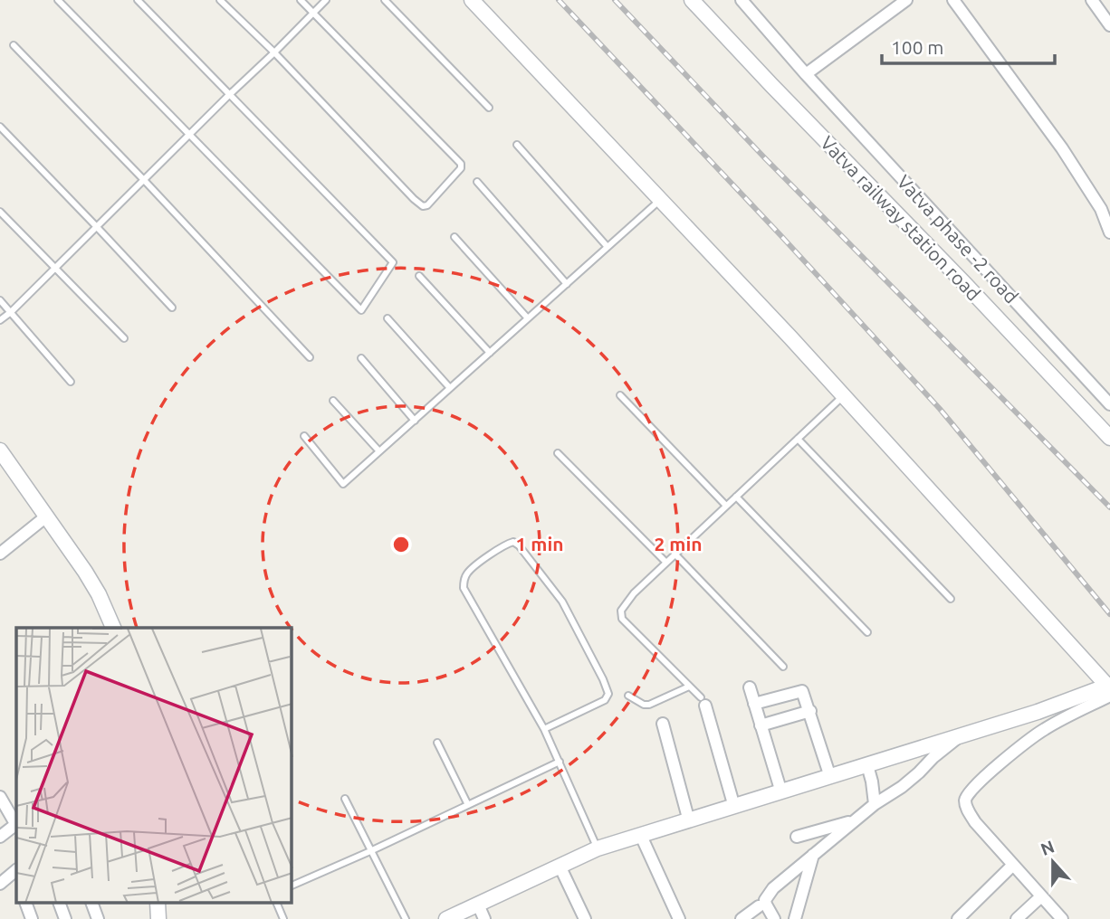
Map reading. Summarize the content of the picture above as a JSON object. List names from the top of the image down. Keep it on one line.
{"streets":{"street":["Vatva railway station road","Vatva phase -2 road"]},"scale_bar":"100 m","north":"top","rings":["1 min","2 min"]}
